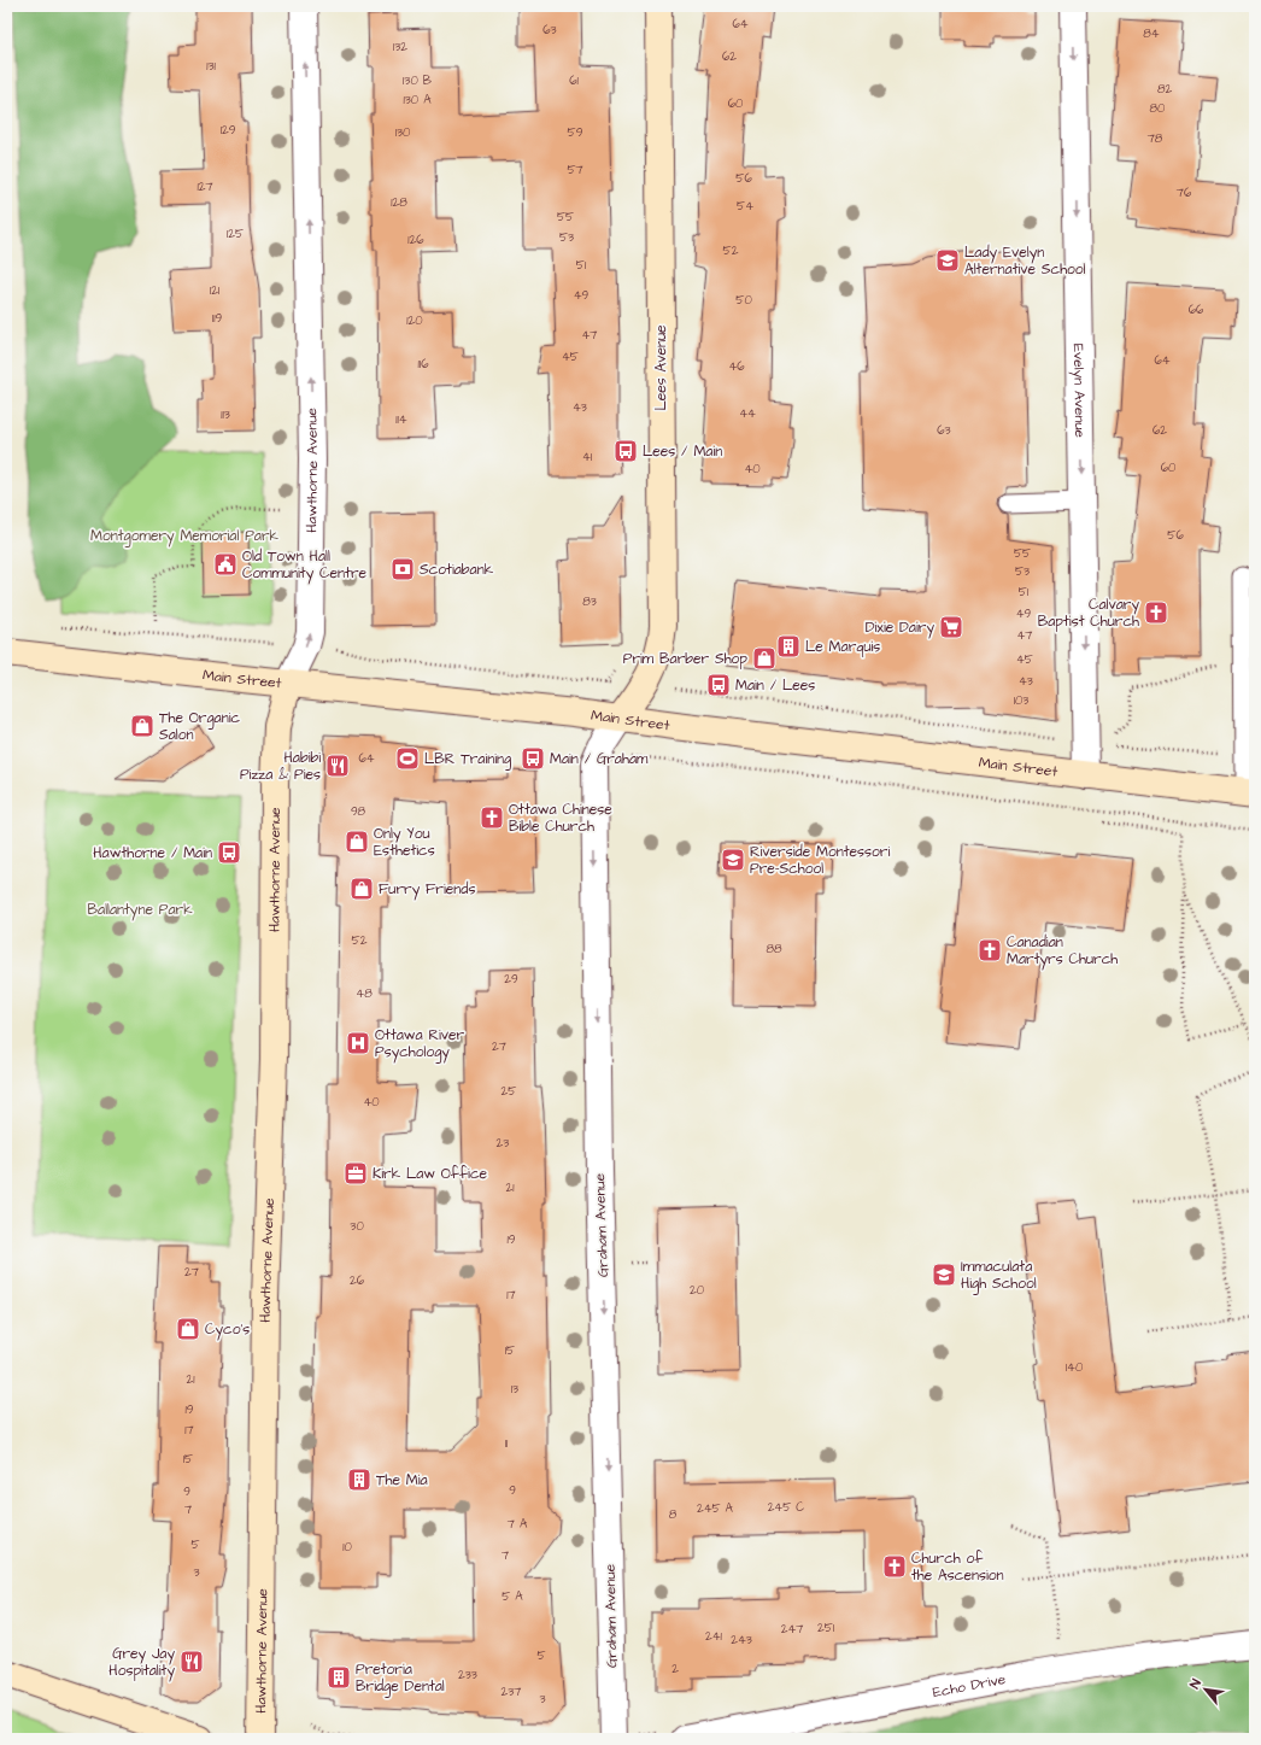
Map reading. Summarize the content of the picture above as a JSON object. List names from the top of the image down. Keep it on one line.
{"streets":{"main road":["Lees Avenue","Hawthorne Avenue","Main Street"],"street":["Evelyn Avenue","Graham Avenue","Echo Drive"]},"crossings":[["Lees Avenue","Main Street"],["Lees Avenue","Graham Avenue"],["Evelyn Avenue","Main Street"],["Hawthorne Avenue","Main Street"],["Main Street","Graham Avenue"]],"one_way":["Evelyn Avenue","Hawthorne Avenue","Graham Avenue"],"parks":["Montgomery Memorial Park","Ballantyne Park"],"places":{"school or university":["Lady Evelyn Alternative School","Riverside Montessori Pre-School","Immaculata High School"],"bus stop":["Lees / Main","Main / Lees","Main / Graham","Hawthorne / Main"],"public building":["Old Town Hall Community Centre"],"bank":["Scotiabank"],"church":["Calvary Baptist Church","Ottawa Chinese Bible Church","Canadian Martyrs Church","Church of the Ascension"],"supermarket":["Dixie Dairy"],"building":["Le Marquis","The Mia","Pretoria Bridge Dental"],"shop":["Prim Barber Shop","The Organic Salon","Only You Esthetics","Furry Friends","Cyco’s"],"sports":["LBR Training"],"restaurant":["Habibi Pizza & Pies","Grey Jay Hospitality"],"hospital":["Ottawa River Psychology"],"office":["Kirk Law Office"]},"house_numbers":["64","63","84","132","62","131","130 B","61","82","130 A","60","80","129","130","59","78","57","56","127","76","128","54","55","125","53","126","52","51","121","49","50","66","119","120","47","45","64","116","46","43","44","113","114","63","62","41","60","40","56","55","53","51","83","49","47","45","43","103","64","98","52","88","29","48","27","25","40","23","21","30","19","27","26","20","17","15","140","21","13","19","17","11","15","9","9","245 C","245 A","7","8","7 A","5","10","7","3","5 A","251","247","241","243","5","2","233","237","3"],"north":"top left"}
